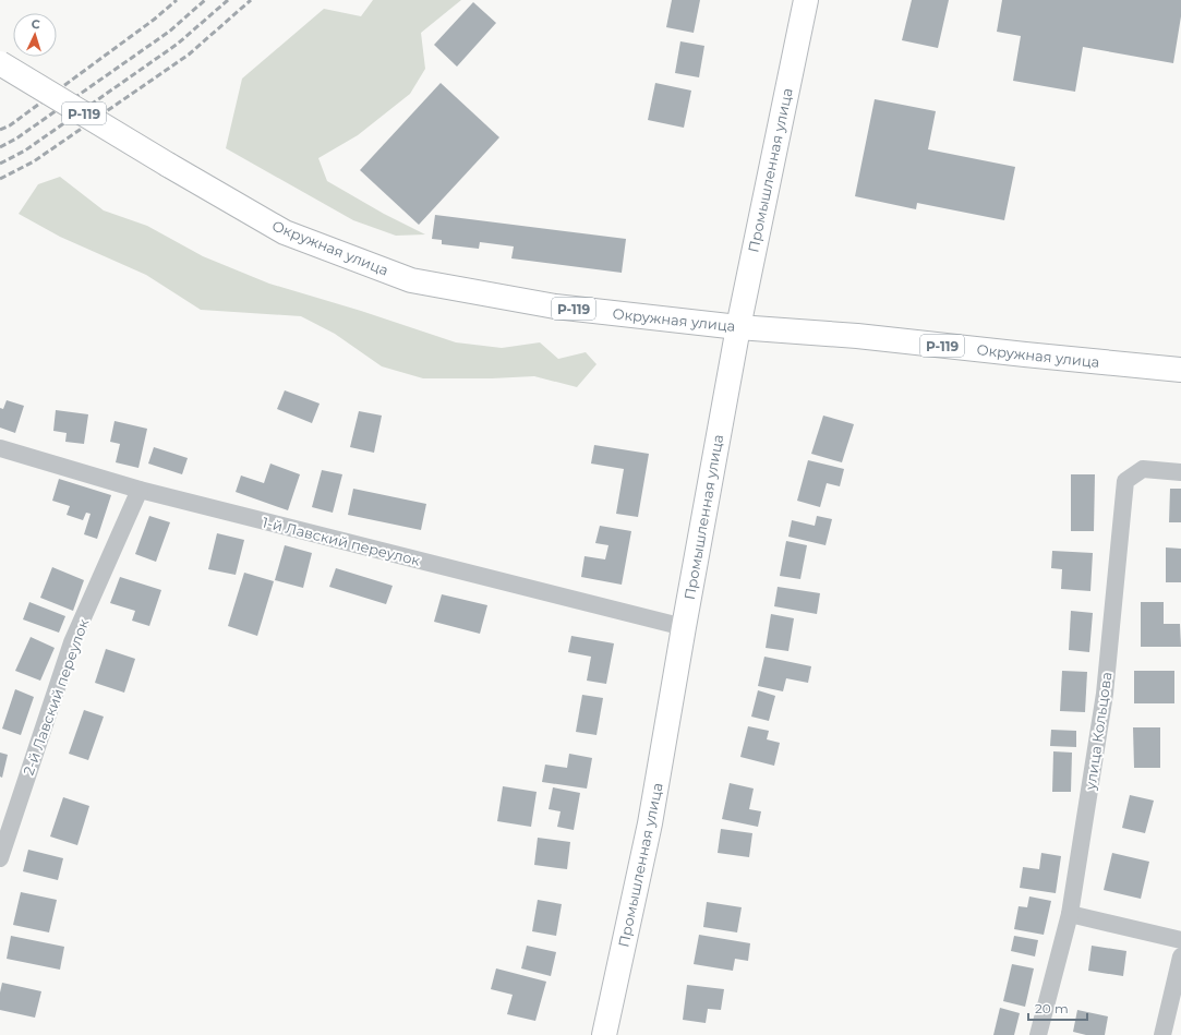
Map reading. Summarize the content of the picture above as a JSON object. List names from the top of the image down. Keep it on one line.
{"streets":{"main road":["Р-119","Промышленная улица","Окружная улица"],"street":["1-й Лавский переулок","2-й Лавский переулок","улица Кольцова"]},"crossings":[["Промышленная улица","Окружная улица"],["Промышленная улица","1-й Лавский переулок"],["1-й Лавский переулок","2-й Лавский переулок"]],"scale_bar":"20 m","north":"top"}
